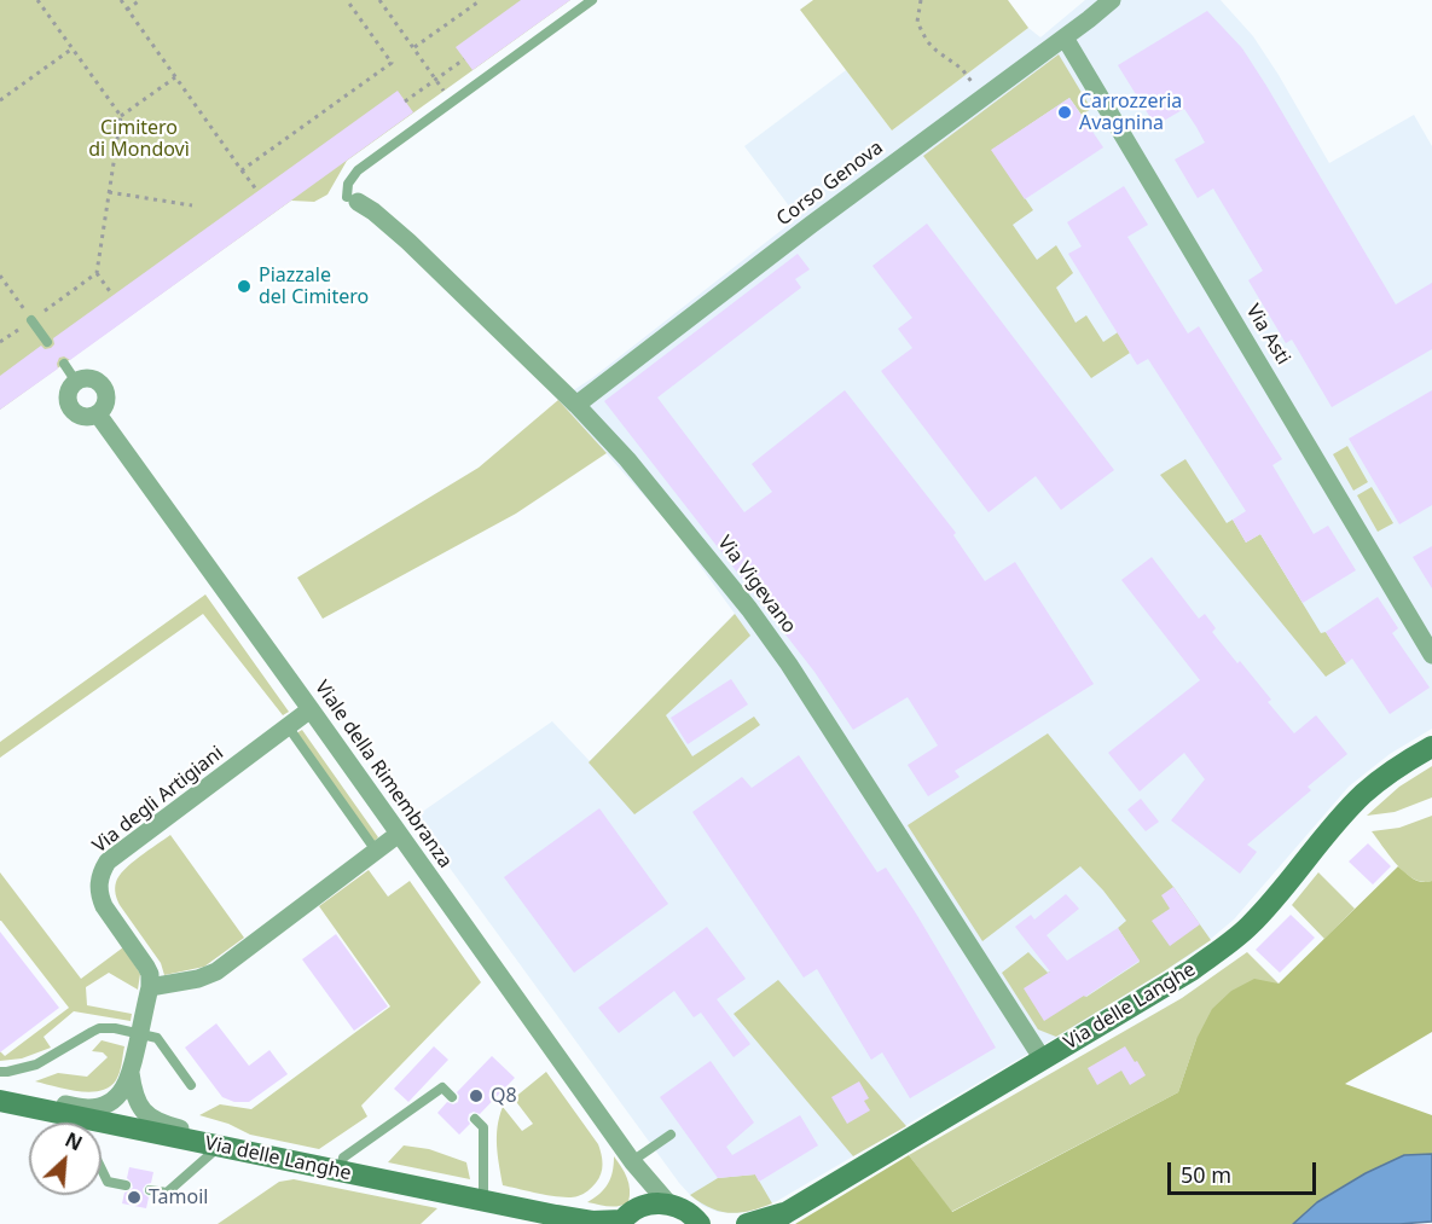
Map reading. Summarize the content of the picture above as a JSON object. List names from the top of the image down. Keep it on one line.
{"streets":{"main road":["Via delle Langhe"],"street":["Corso Genova","Via Asti","Via Vigevano","Viale della Rimembranza","Via degli Artigiani"]},"crossings":[["Corso Genova","Via Asti"],["Corso Genova","Via Vigevano"],["Via Vigevano","Via delle Langhe"],["Viale della Rimembranza","Via degli Artigiani"]],"parks":["Cimitero di Mondovì"],"places":["Carrozzeria Avagnina","Piazzale del Cimitero","Q8","Tamoil"],"scale_bar":"50 m","north":"top right"}
